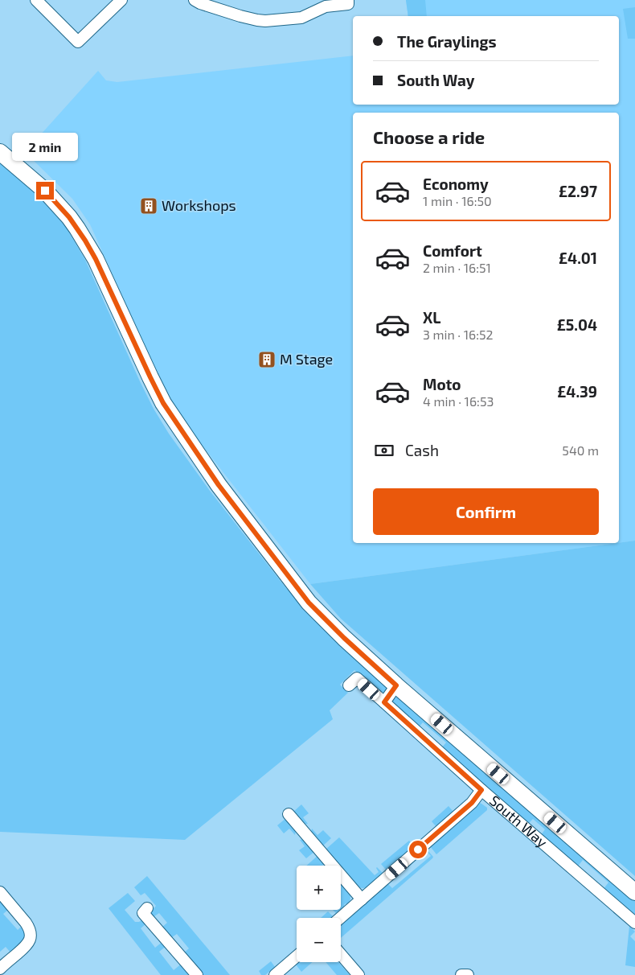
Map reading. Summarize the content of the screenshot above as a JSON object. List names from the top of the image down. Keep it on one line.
{"streets":{"street":["South Way"]},"places":{"building":["Workshops","M Stage"]},"page":{"banner":["The Graylings","South Way"],"heading":"Choose a ride","bubble":"2 min","list":[{"name":"Economy","note":"1 min · 16:50","value":"£2.97"},{"name":"Comfort","note":"2 min · 16:51","value":"£4.01"},{"name":"XL","note":"3 min · 16:52","value":"£5.04"},{"name":"Moto","note":"4 min · 16:53","value":"£4.39"}],"pay":["Cash","540 m"],"buttons":"Confirm","map_buttons":["+","−"]}}
